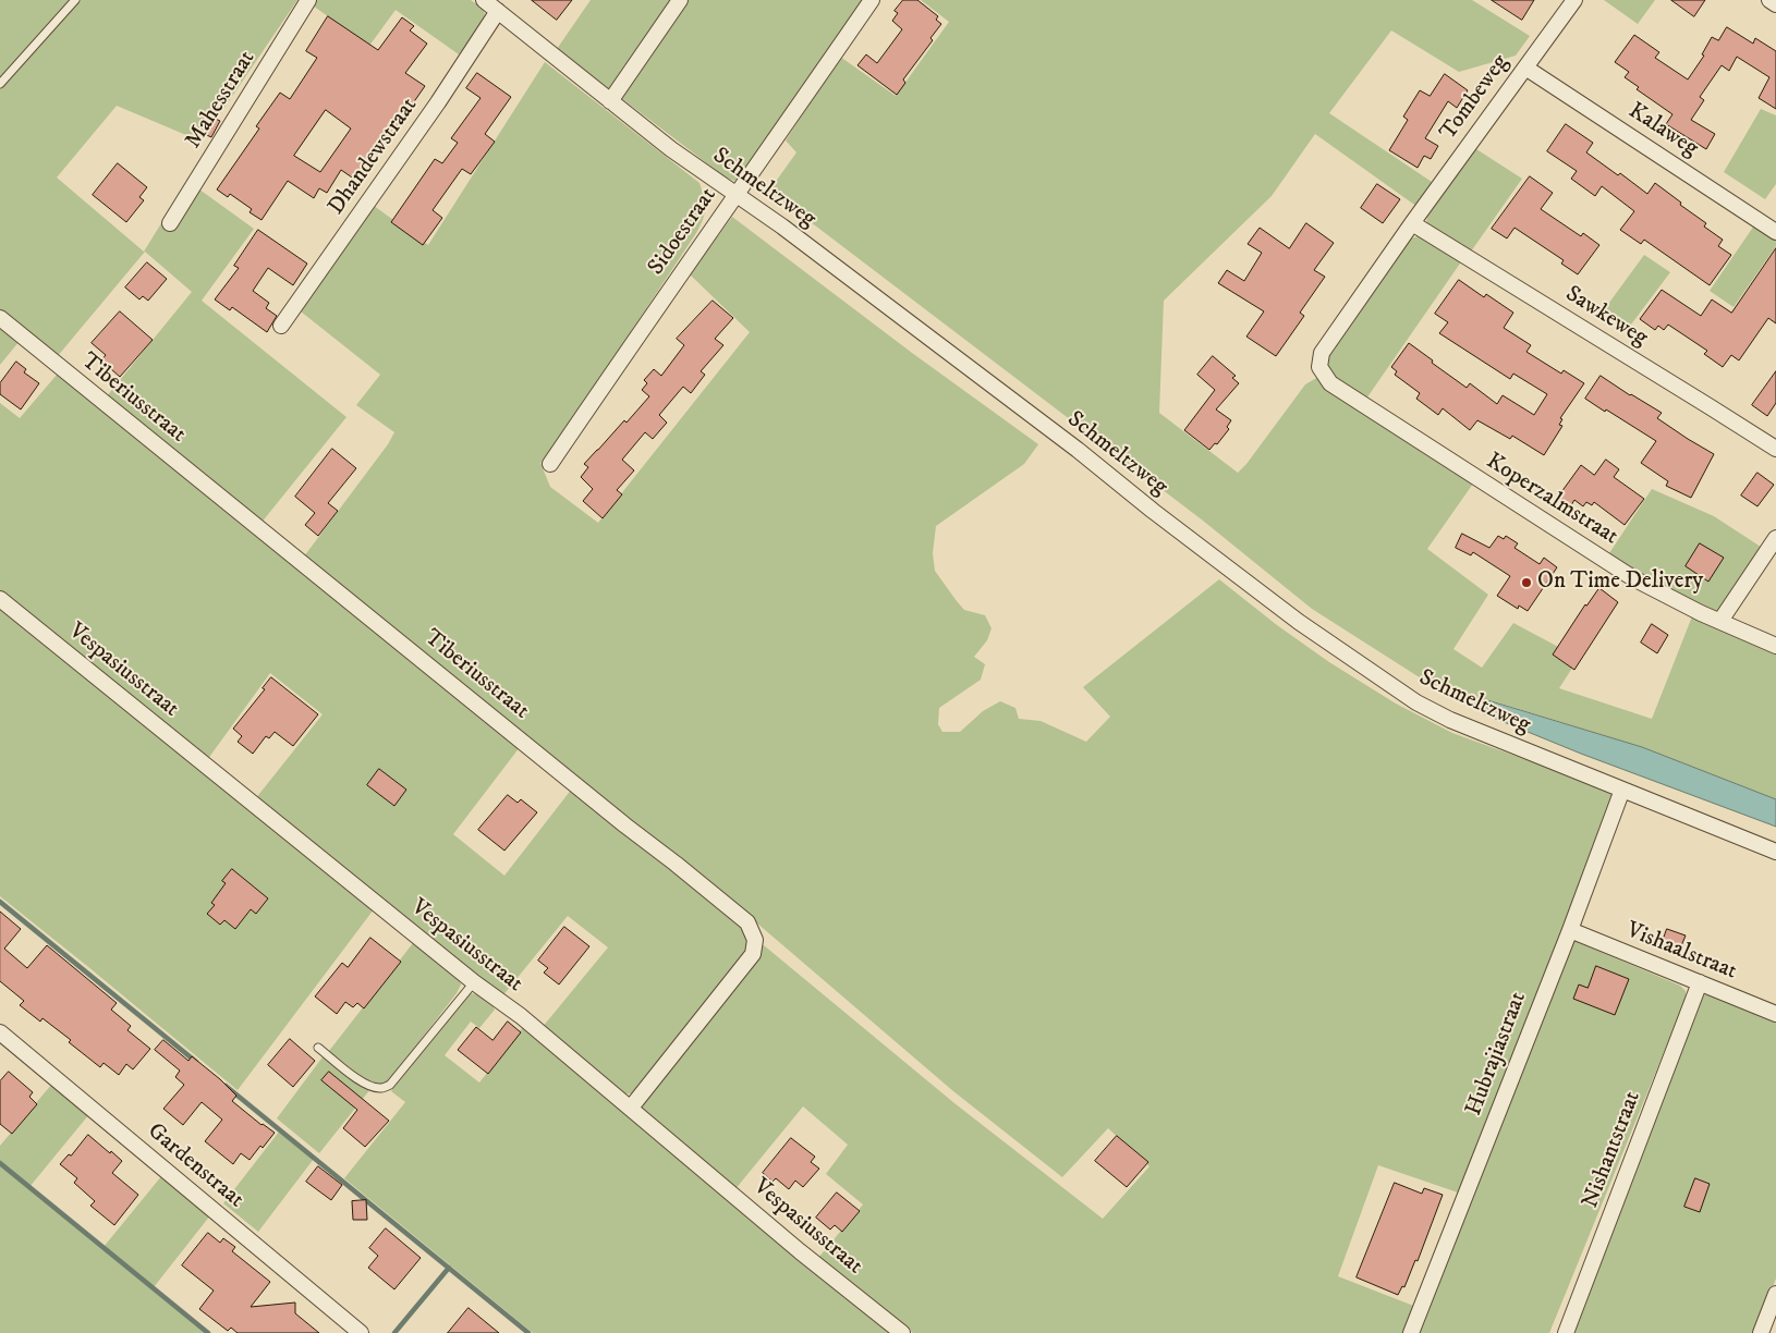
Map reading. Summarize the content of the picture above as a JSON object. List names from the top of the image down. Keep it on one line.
{"streets":{"street":["Tombeweg","Mahesstraat","Kalaweg","Dhandewstraat","Schmeltzweg","Sidoestraat","Sawkeweg","Tiberiusstraat","Koperzalmstraat","Vespasiusstraat","Vishaalstraat","Hubrajiastraat","Nishantstraat","Gardenstraat"]},"crossings":[["Tombeweg","Kalaweg"],["Tombeweg","Sawkeweg"],["Tombeweg","Koperzalmstraat"],["Dhandewstraat","Schmeltzweg"],["Schmeltzweg","Sidoestraat"],["Schmeltzweg","Hubrajiastraat"],["Tiberiusstraat","Vespasiusstraat"],["Vishaalstraat","Hubrajiastraat"],["Vishaalstraat","Nishantstraat"]],"places":["On Time Delivery"]}
